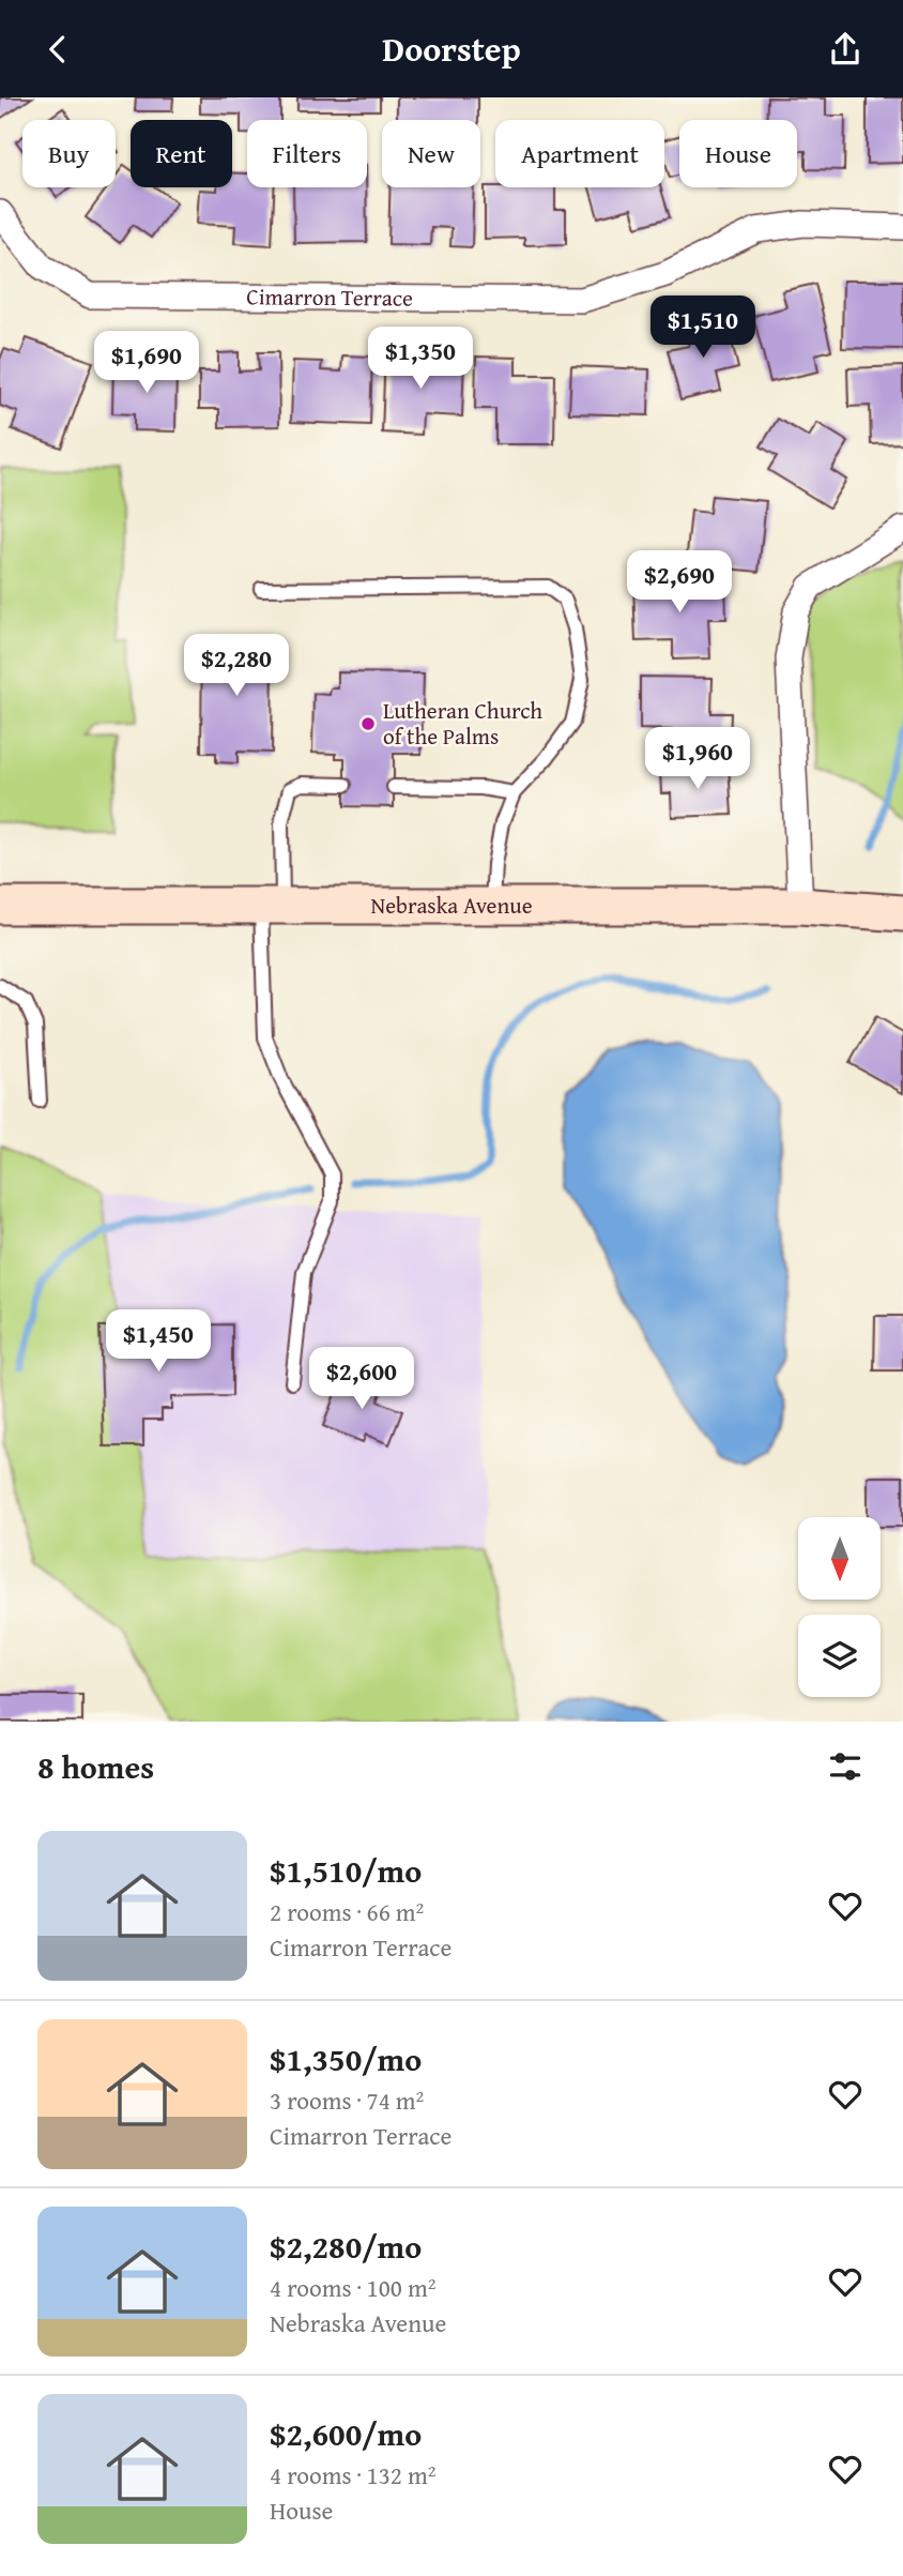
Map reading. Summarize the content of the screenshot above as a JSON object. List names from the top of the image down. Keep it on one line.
{"streets":{"main road":["Nebraska Avenue"],"street":["Cimarron Terrace"]},"places":["Lutheran Church of the Palms"],"north":"bottom","page":{"header":"Doorstep","chip":["Buy","Rent","Filters","New","Apartment","House"],"price":["$1,510","$1,350","$1,690","$2,690","$2,280","$1,960","$1,450","$2,600"],"heading":"8 homes","list":[{"name":"$1,510/mo","note":"2 rooms · 66 m² · Cimarron Terrace"},{"name":"$1,350/mo","note":"3 rooms · 74 m² · Cimarron Terrace"},{"name":"$2,280/mo","note":"4 rooms · 100 m² · Nebraska Avenue"},{"name":"$2,600/mo","note":"4 rooms · 132 m² · House"}]}}
